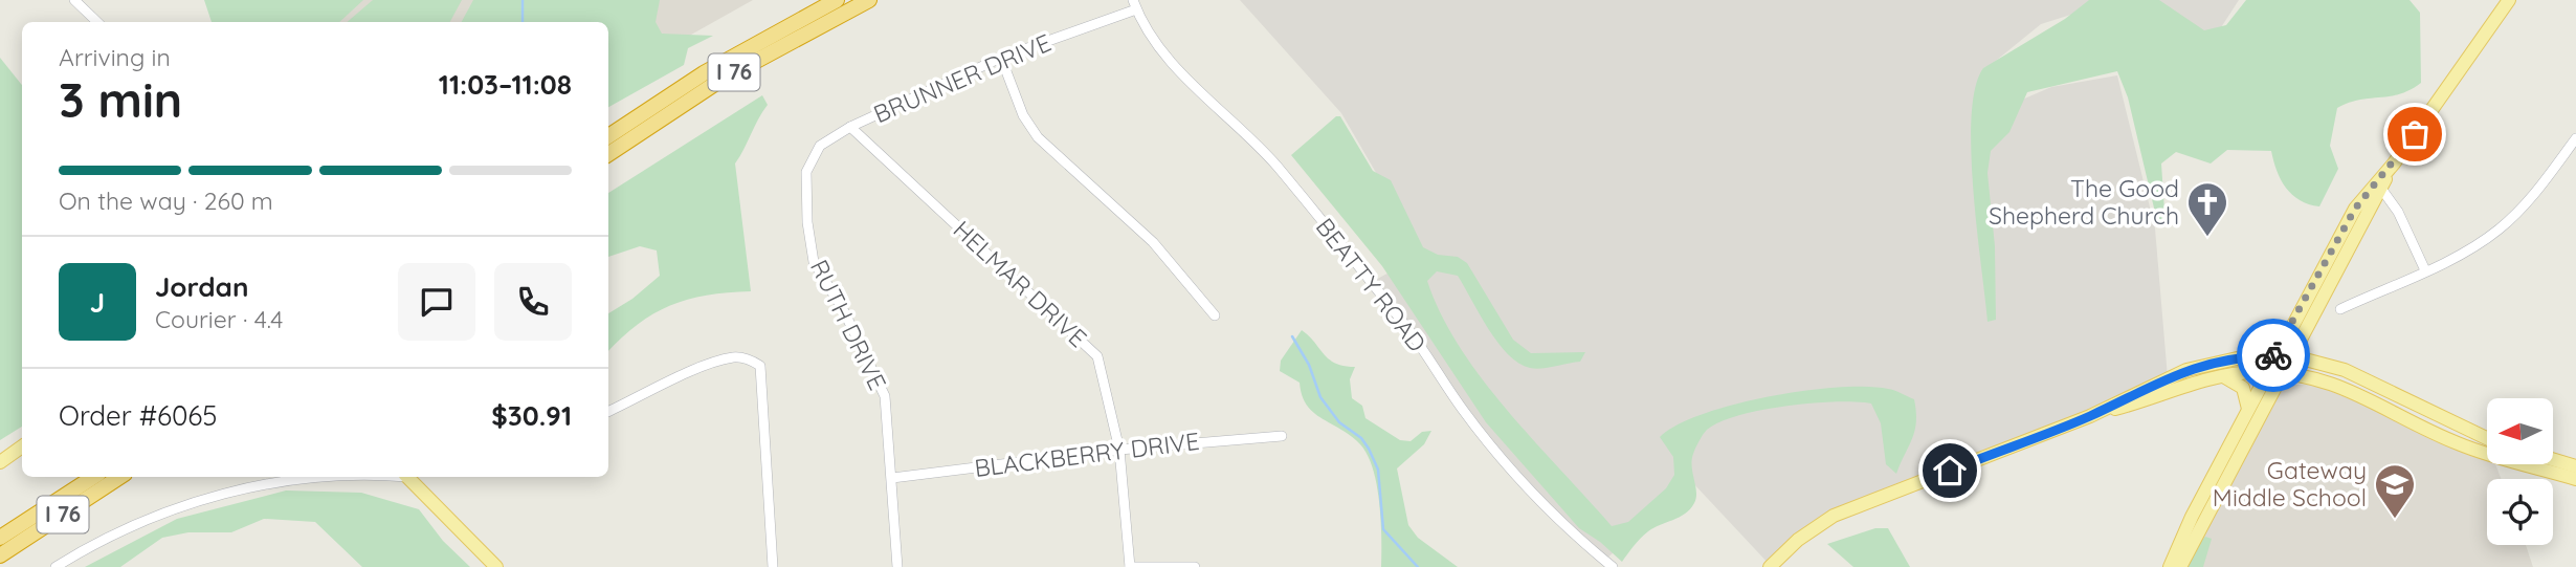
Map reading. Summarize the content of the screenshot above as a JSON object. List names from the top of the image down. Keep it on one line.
{"streets":{"highway":["I 76"],"street":["BRUNNER DRIVE","HELMAR DRIVE","BEATTY ROAD","RUTH DRIVE","BLACKBERRY DRIVE"]},"crossings":[["BRUNNER DRIVE","HELMAR DRIVE"],["BRUNNER DRIVE","BEATTY ROAD"],["BRUNNER DRIVE","RUTH DRIVE"],["HELMAR DRIVE","BLACKBERRY DRIVE"],["RUTH DRIVE","BLACKBERRY DRIVE"]],"places":{"church":["The Good Shepherd Church"],"school or university":["Gateway Middle School"]},"north":"left","page":{"heading":["3 min","Arriving in","11:03–11:08"],"panel":["Jordan","Courier · 4.4","Order #6065","$30.91"],"bar":"On the way · 260 m","round":"J"}}
